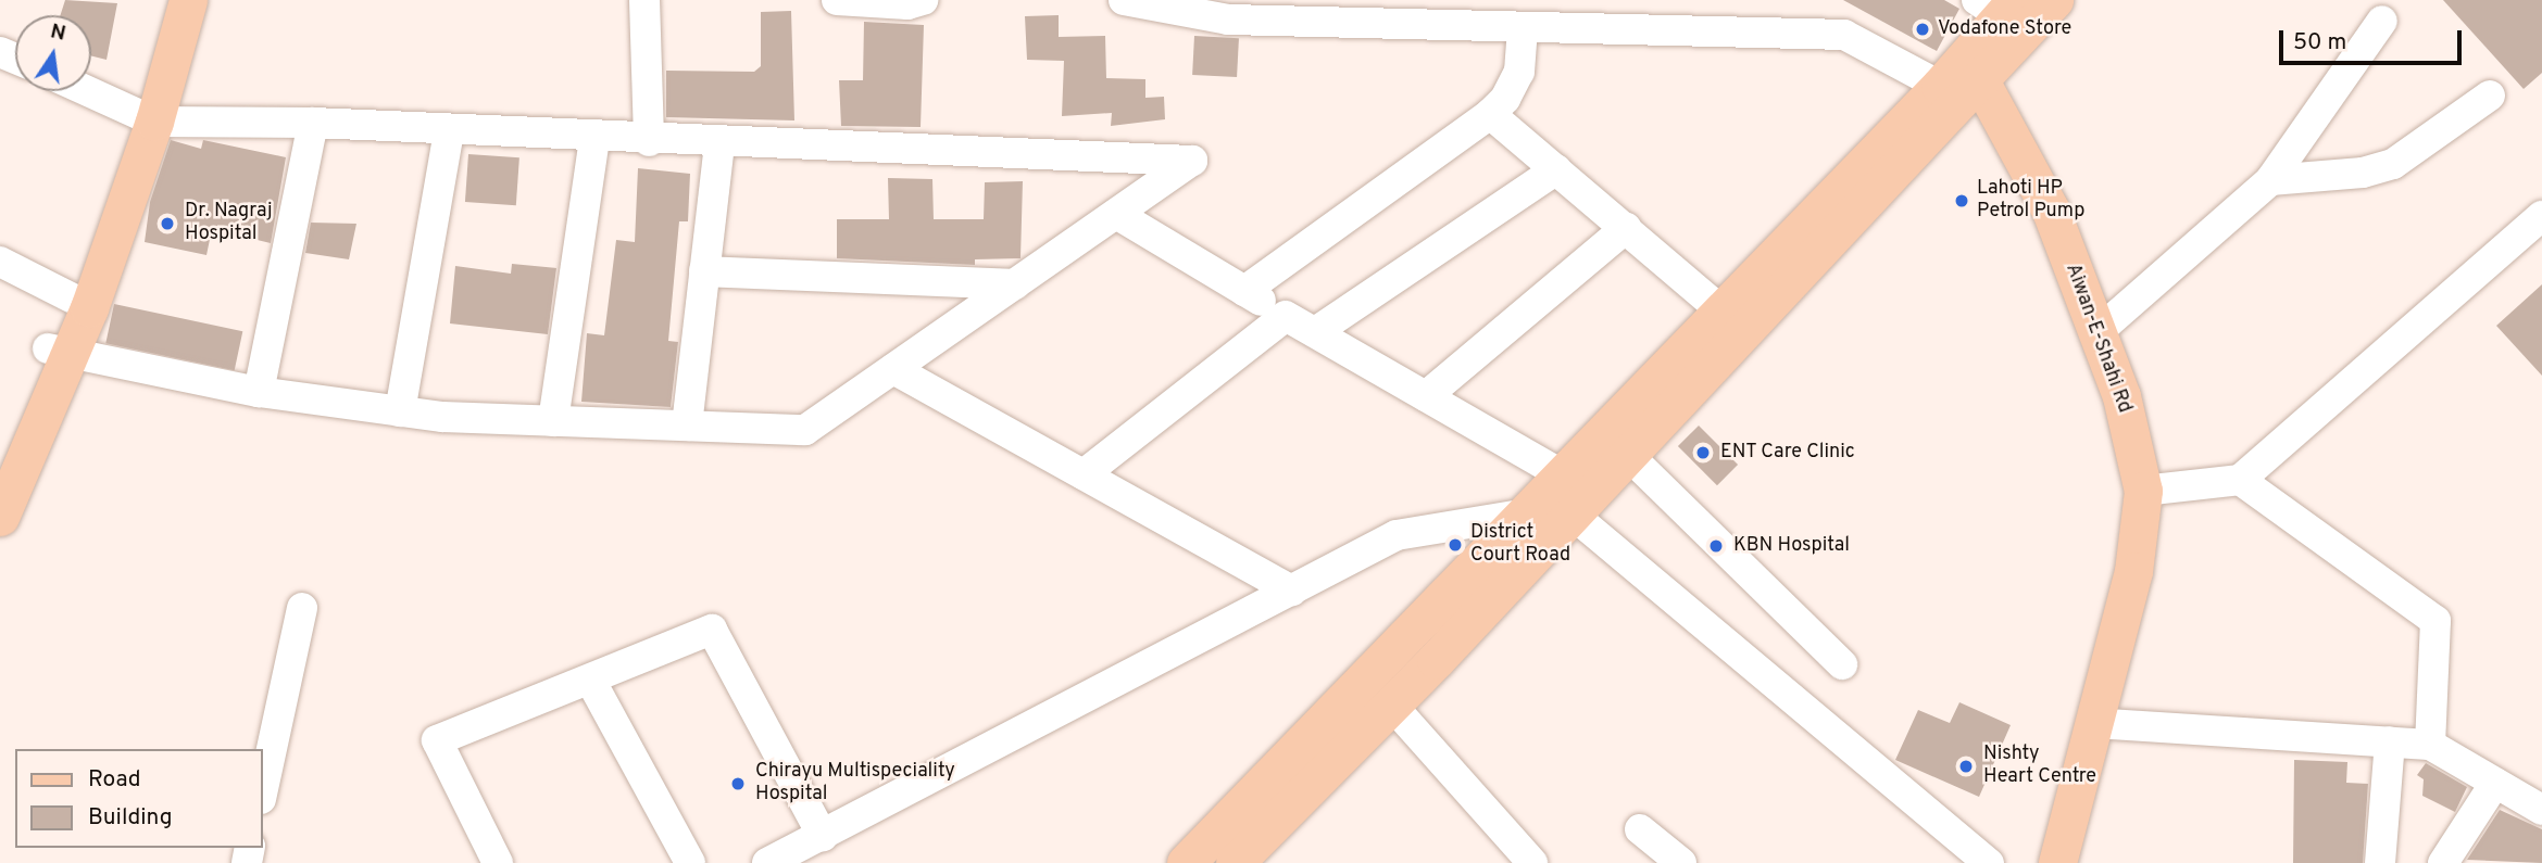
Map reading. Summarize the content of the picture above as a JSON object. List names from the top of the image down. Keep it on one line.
{"streets":{"main road":["Aiwan-E-Shahi Rd"]},"places":["Vodafone Store","Lahoti HP Petrol Pump","Dr. Nagraj Hospital","ENT Care Clinic","District Court Road","KBN Hospital","Nishty Heart Centre","Chirayu Multispeciality Hospital"],"legend":["Road","Building"],"scale_bar":"50 m","north":"top"}
